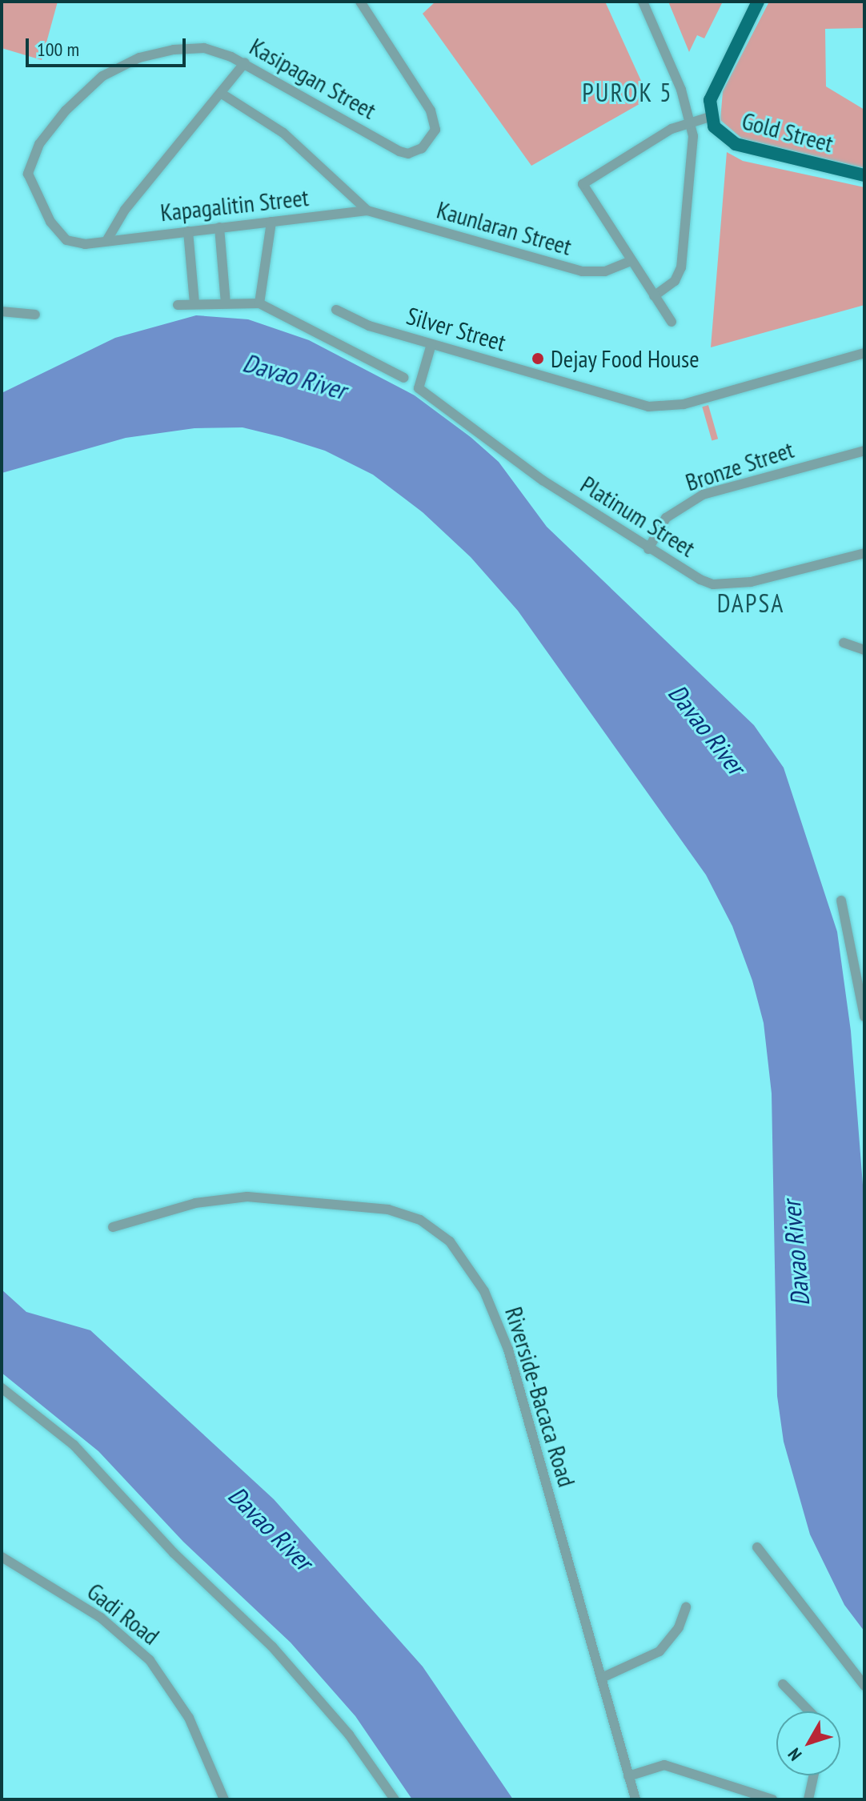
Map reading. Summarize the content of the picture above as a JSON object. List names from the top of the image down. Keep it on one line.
{"streets":{"main road":["Gold Street"],"street":["Kasipagan Street","Kapagalitin Street","Kaunlaran Street","Silver Street","Bronze Street","Platinum Street","Riverside-Bacaca Road","Gadi Road"]},"crossings":[["Kasipagan Street","Kapagalitin Street"],["Kapagalitin Street","Kaunlaran Street"],["Silver Street","Platinum Street"],["Bronze Street","Platinum Street"]],"districts":["PUROK 5","DAPSA"],"water":["Davao River"],"places":["Dejay Food House"],"scale_bar":"100 m","north":"bottom left"}
